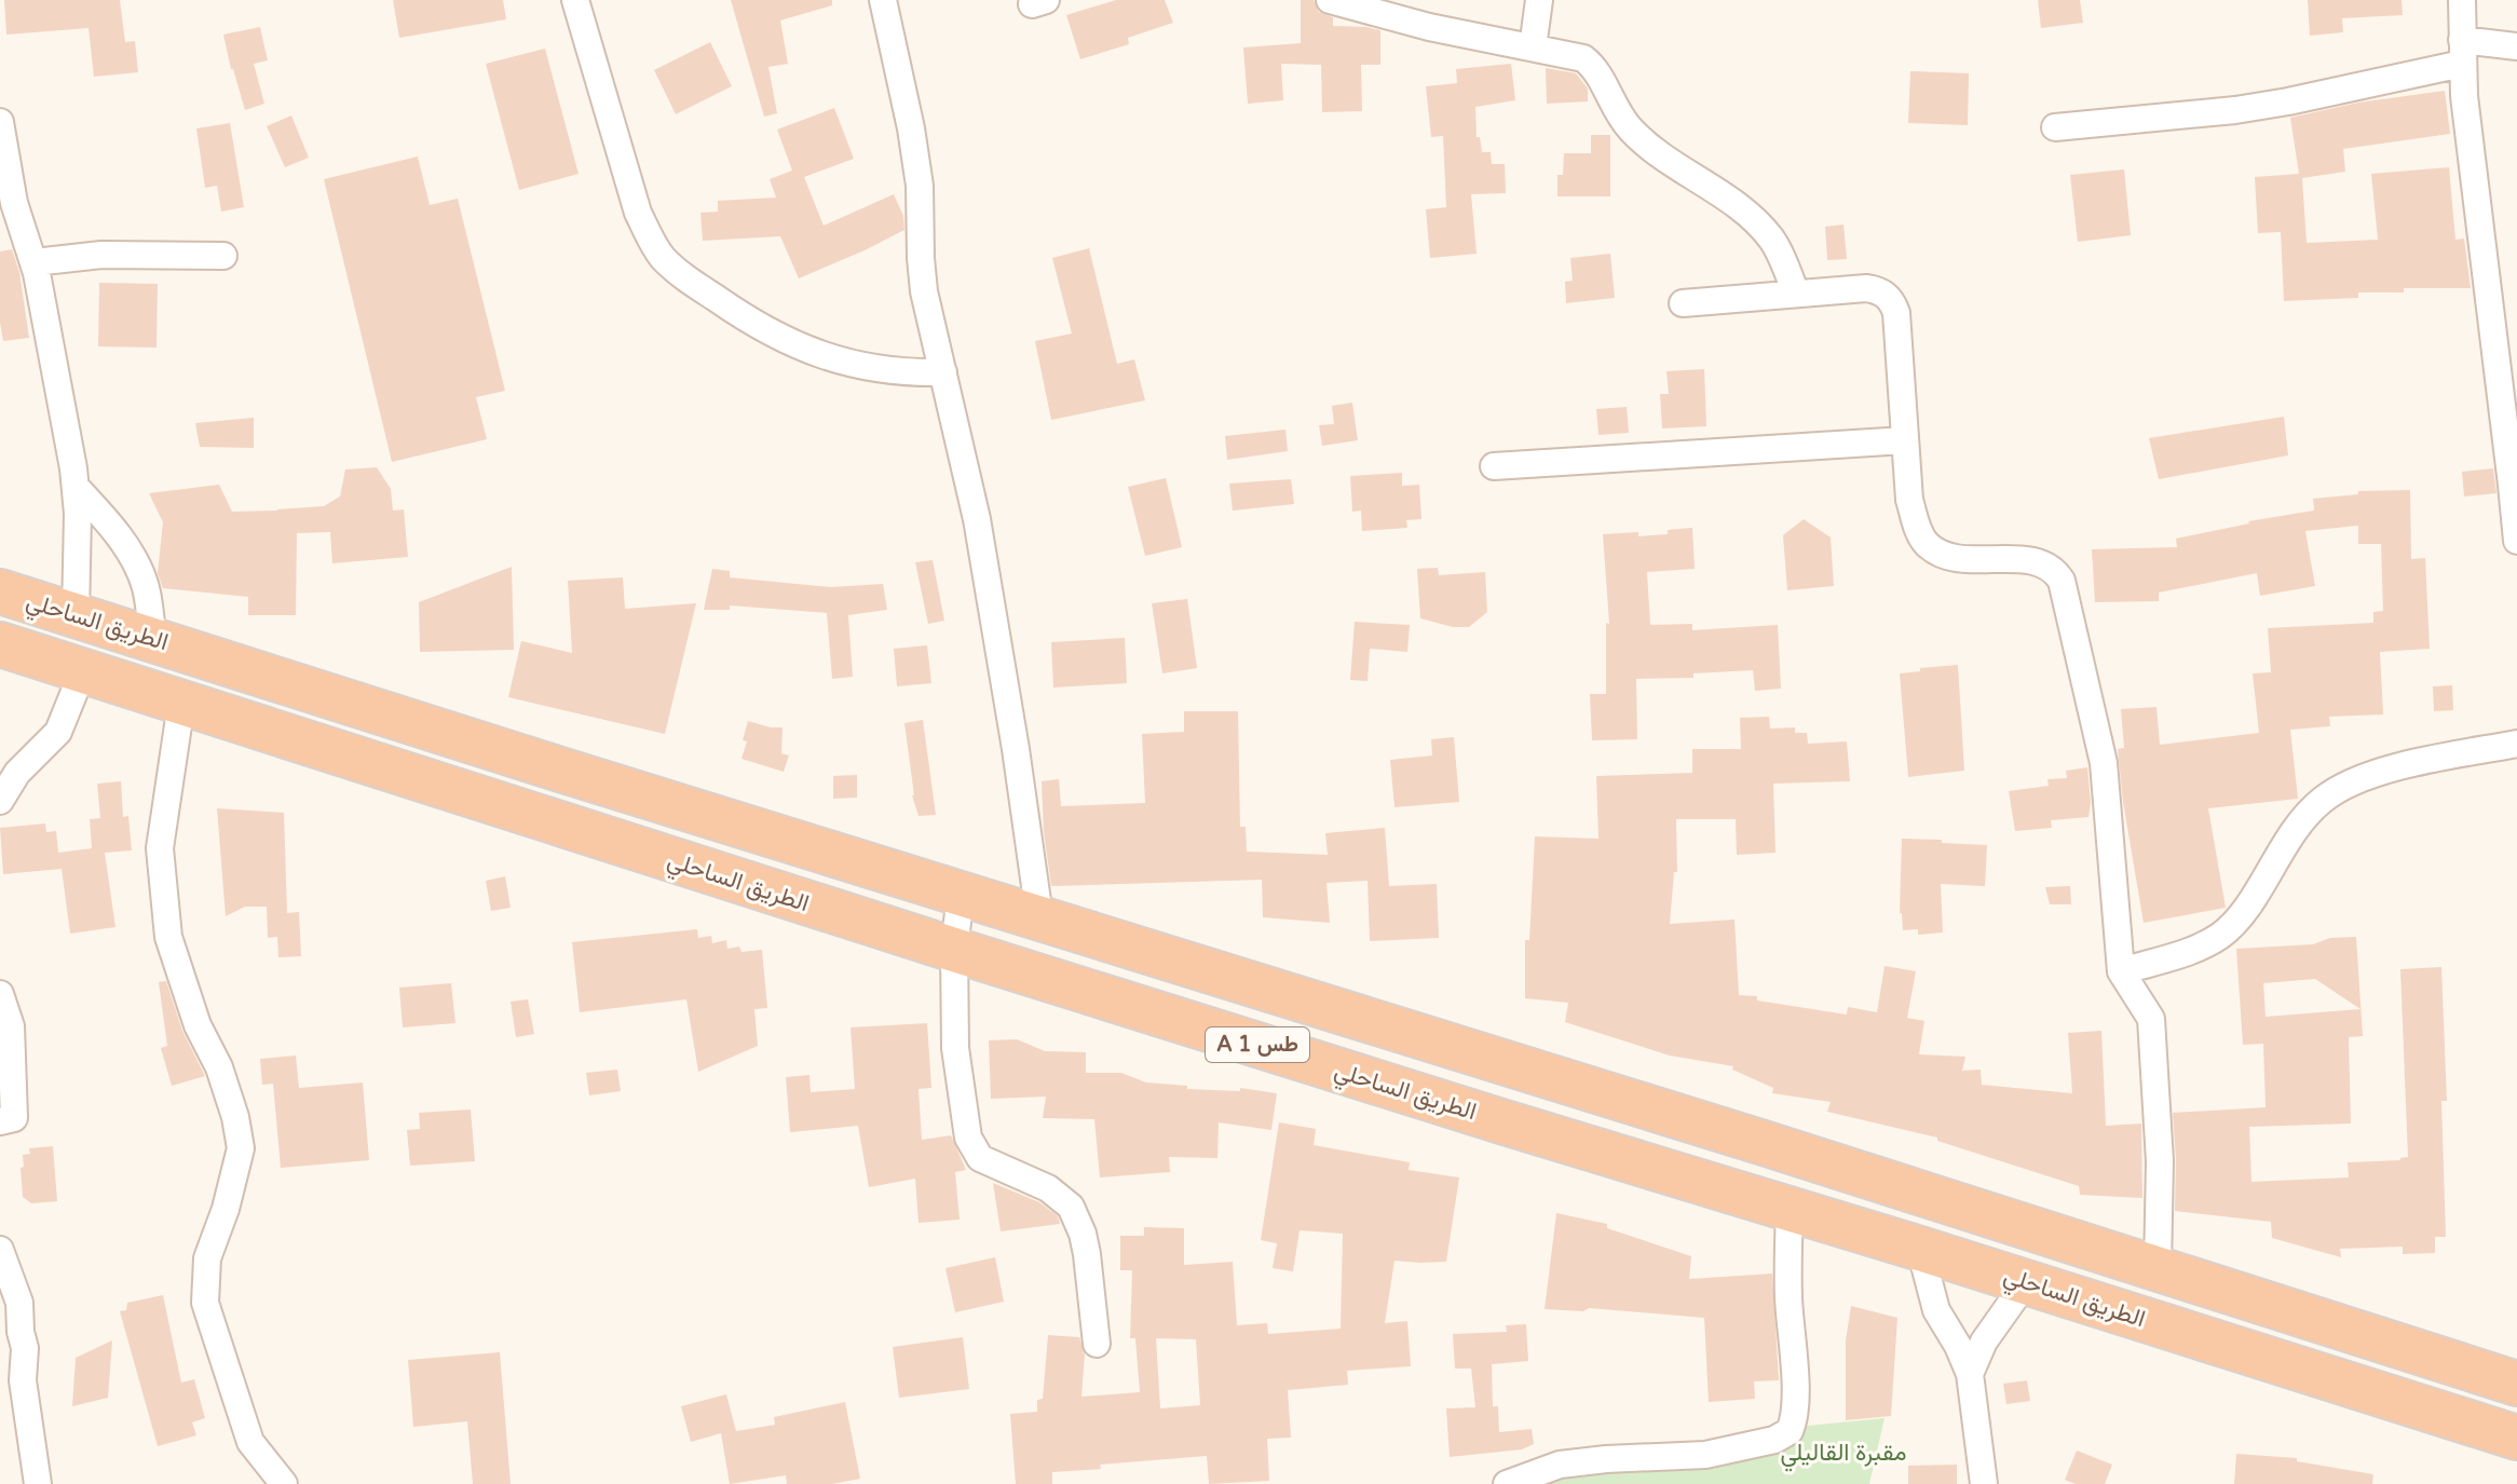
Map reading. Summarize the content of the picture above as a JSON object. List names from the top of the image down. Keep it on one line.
{"streets":{"highway":["الطريق الساحلي","A 1 طس"]},"parks":["مقبرة القاليلي"]}
